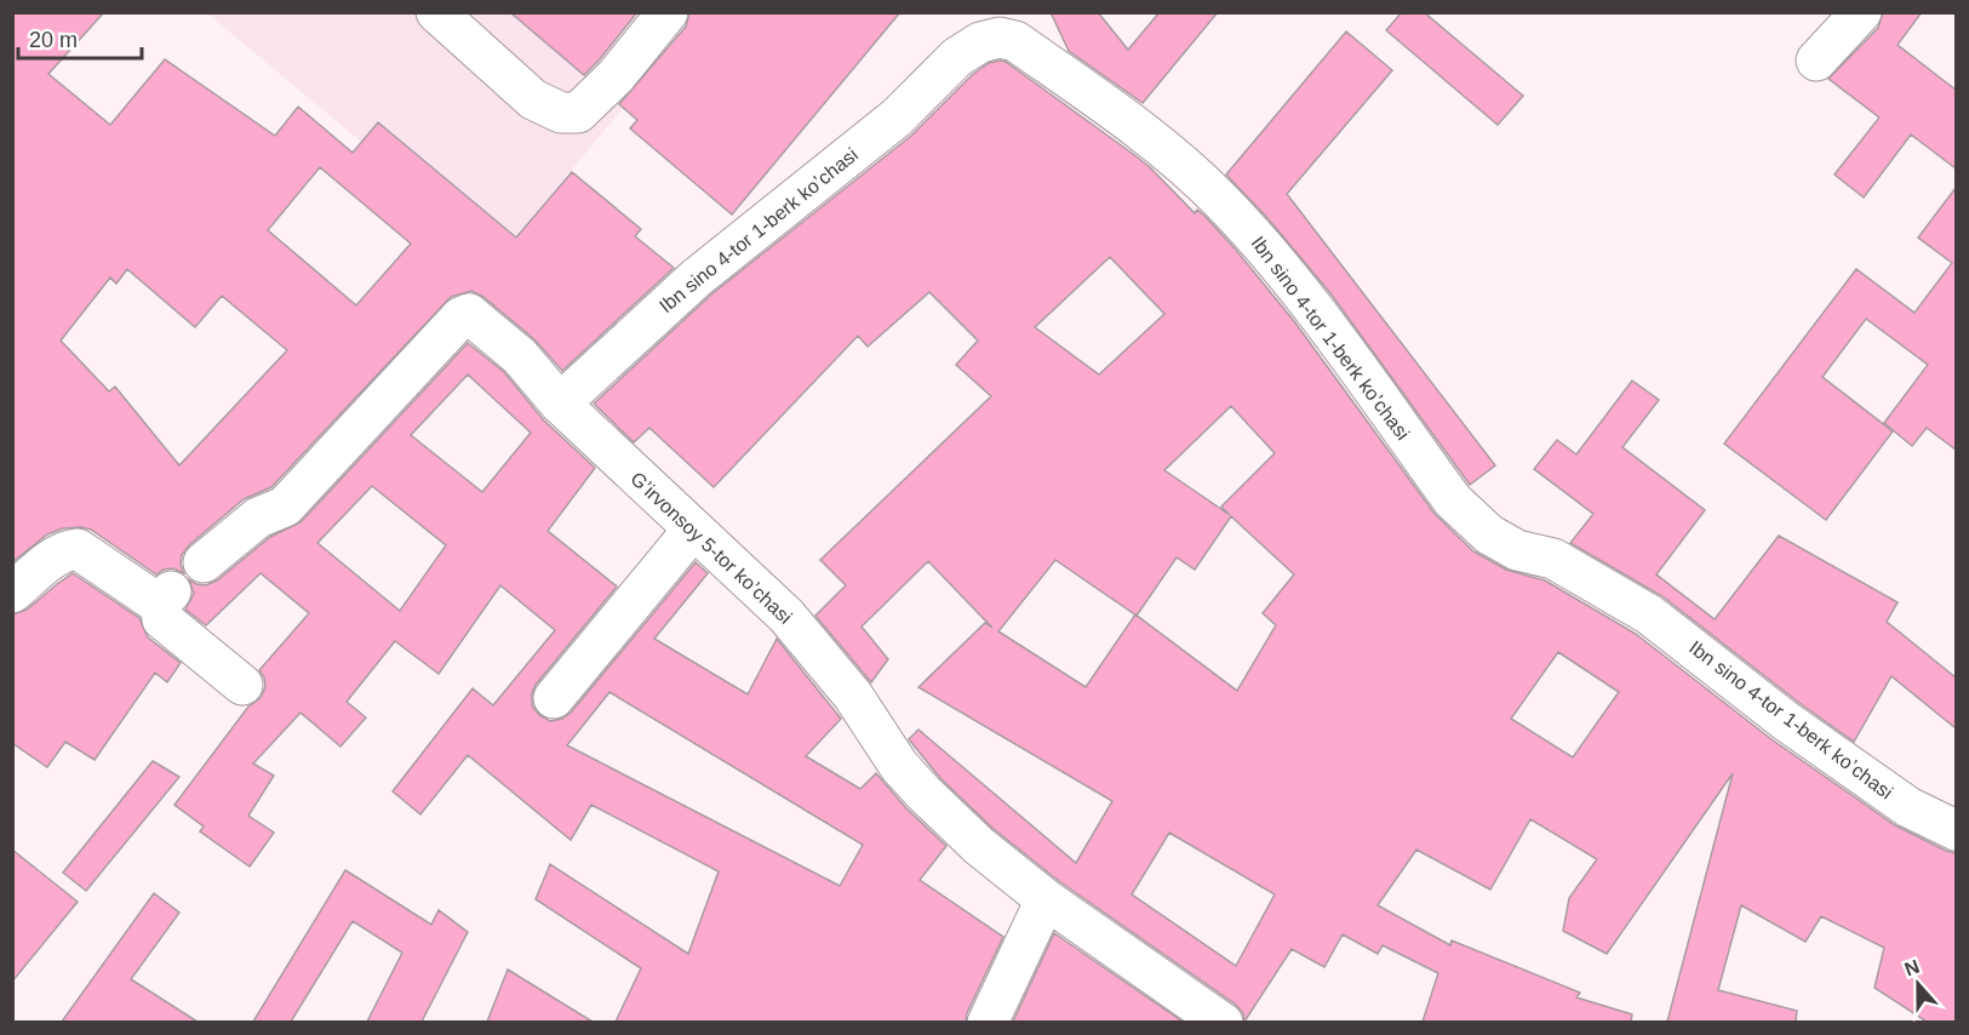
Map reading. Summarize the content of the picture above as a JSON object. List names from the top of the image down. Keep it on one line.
{"streets":{"street":["Ibn sino 4-tor 1-berk koʼchasi","Gʼirvonsoy 5-tor koʼchasi"]},"crossings":[["Ibn sino 4-tor 1-berk koʼchasi","Gʼirvonsoy 5-tor koʼchasi"]],"scale_bar":"20 m","north":"top"}
